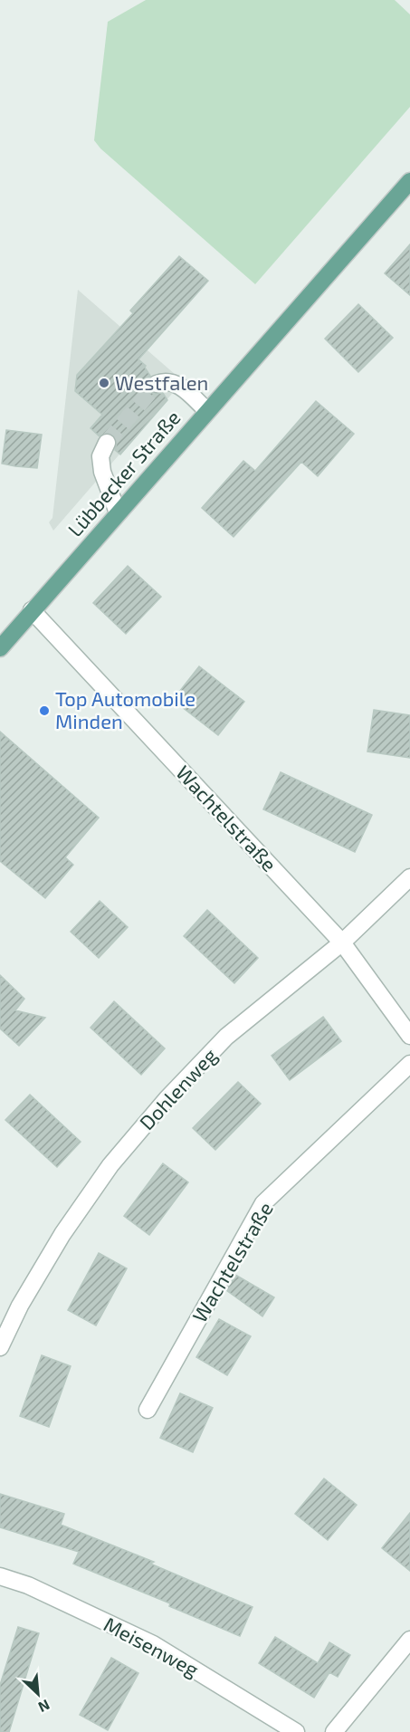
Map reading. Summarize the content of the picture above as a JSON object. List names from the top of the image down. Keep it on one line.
{"streets":{"main road":["Lübbecker Straße"],"street":["Wachtelstraße","Dohlenweg","Meisenweg"]},"crossings":[["Lübbecker Straße","Wachtelstraße"],["Wachtelstraße","Dohlenweg"]],"places":["Westfalen","Top Automobile Minden"],"north":"bottom right"}
